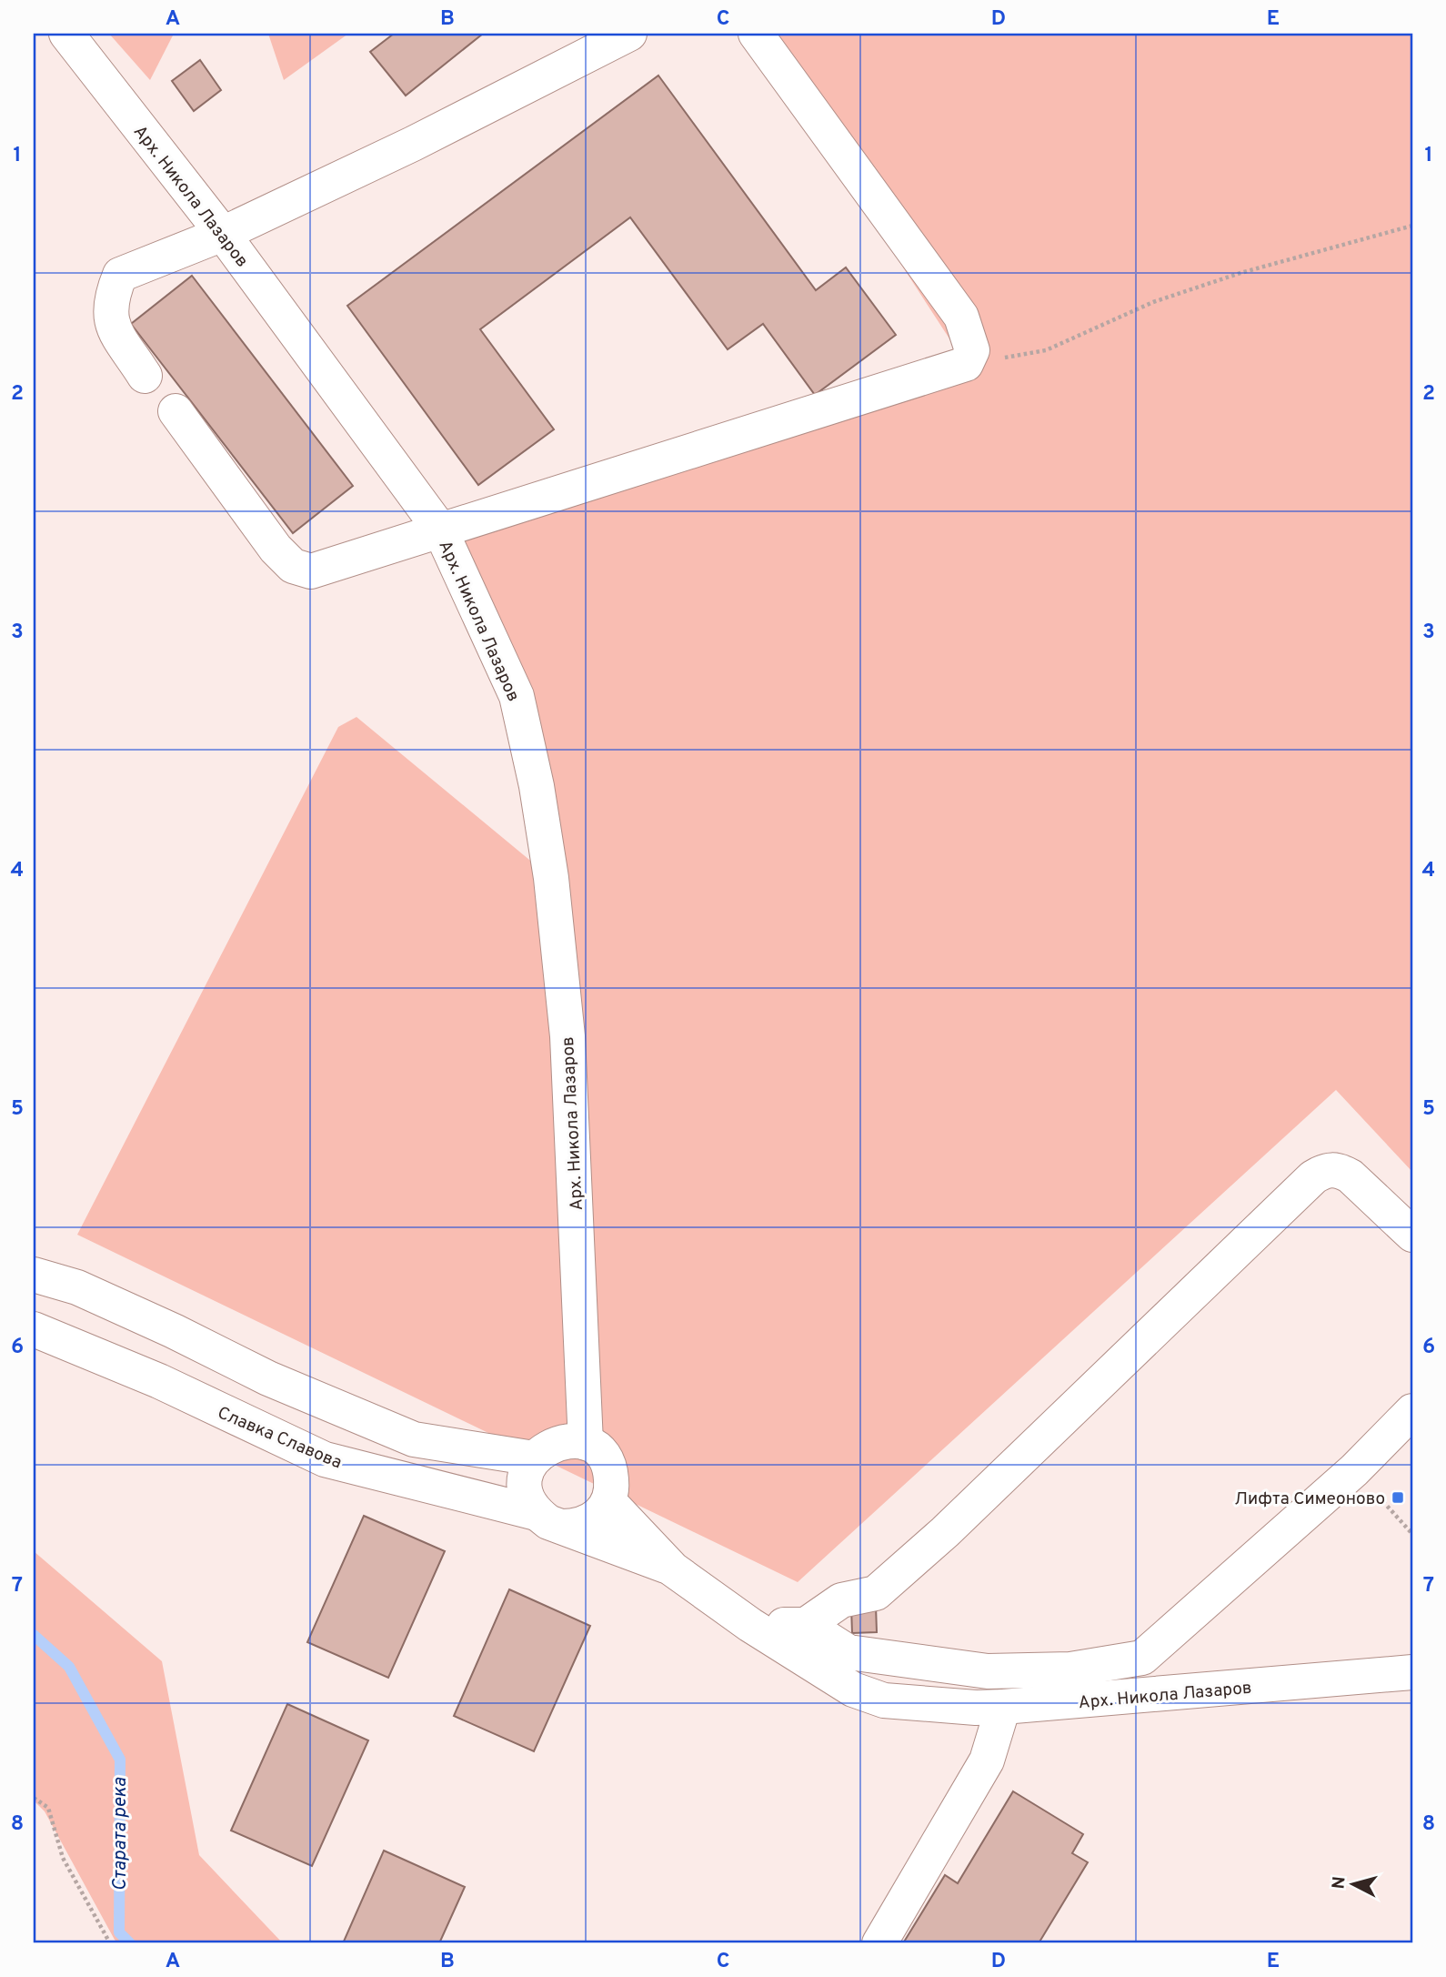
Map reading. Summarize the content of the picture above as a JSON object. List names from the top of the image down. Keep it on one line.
{"streets":{"street":["Арх. Никола Лазаров","Славка Славова"]},"crossings":[["Арх. Никола Лазаров","Славка Славова"]],"water":["Старата река"],"places":{"transit":["Лифта Симеоново"]},"north":"left","grid":{"columns":["A","B","C","D","E"],"rows":["1","2","3","4","5","6","7","8"]}}
